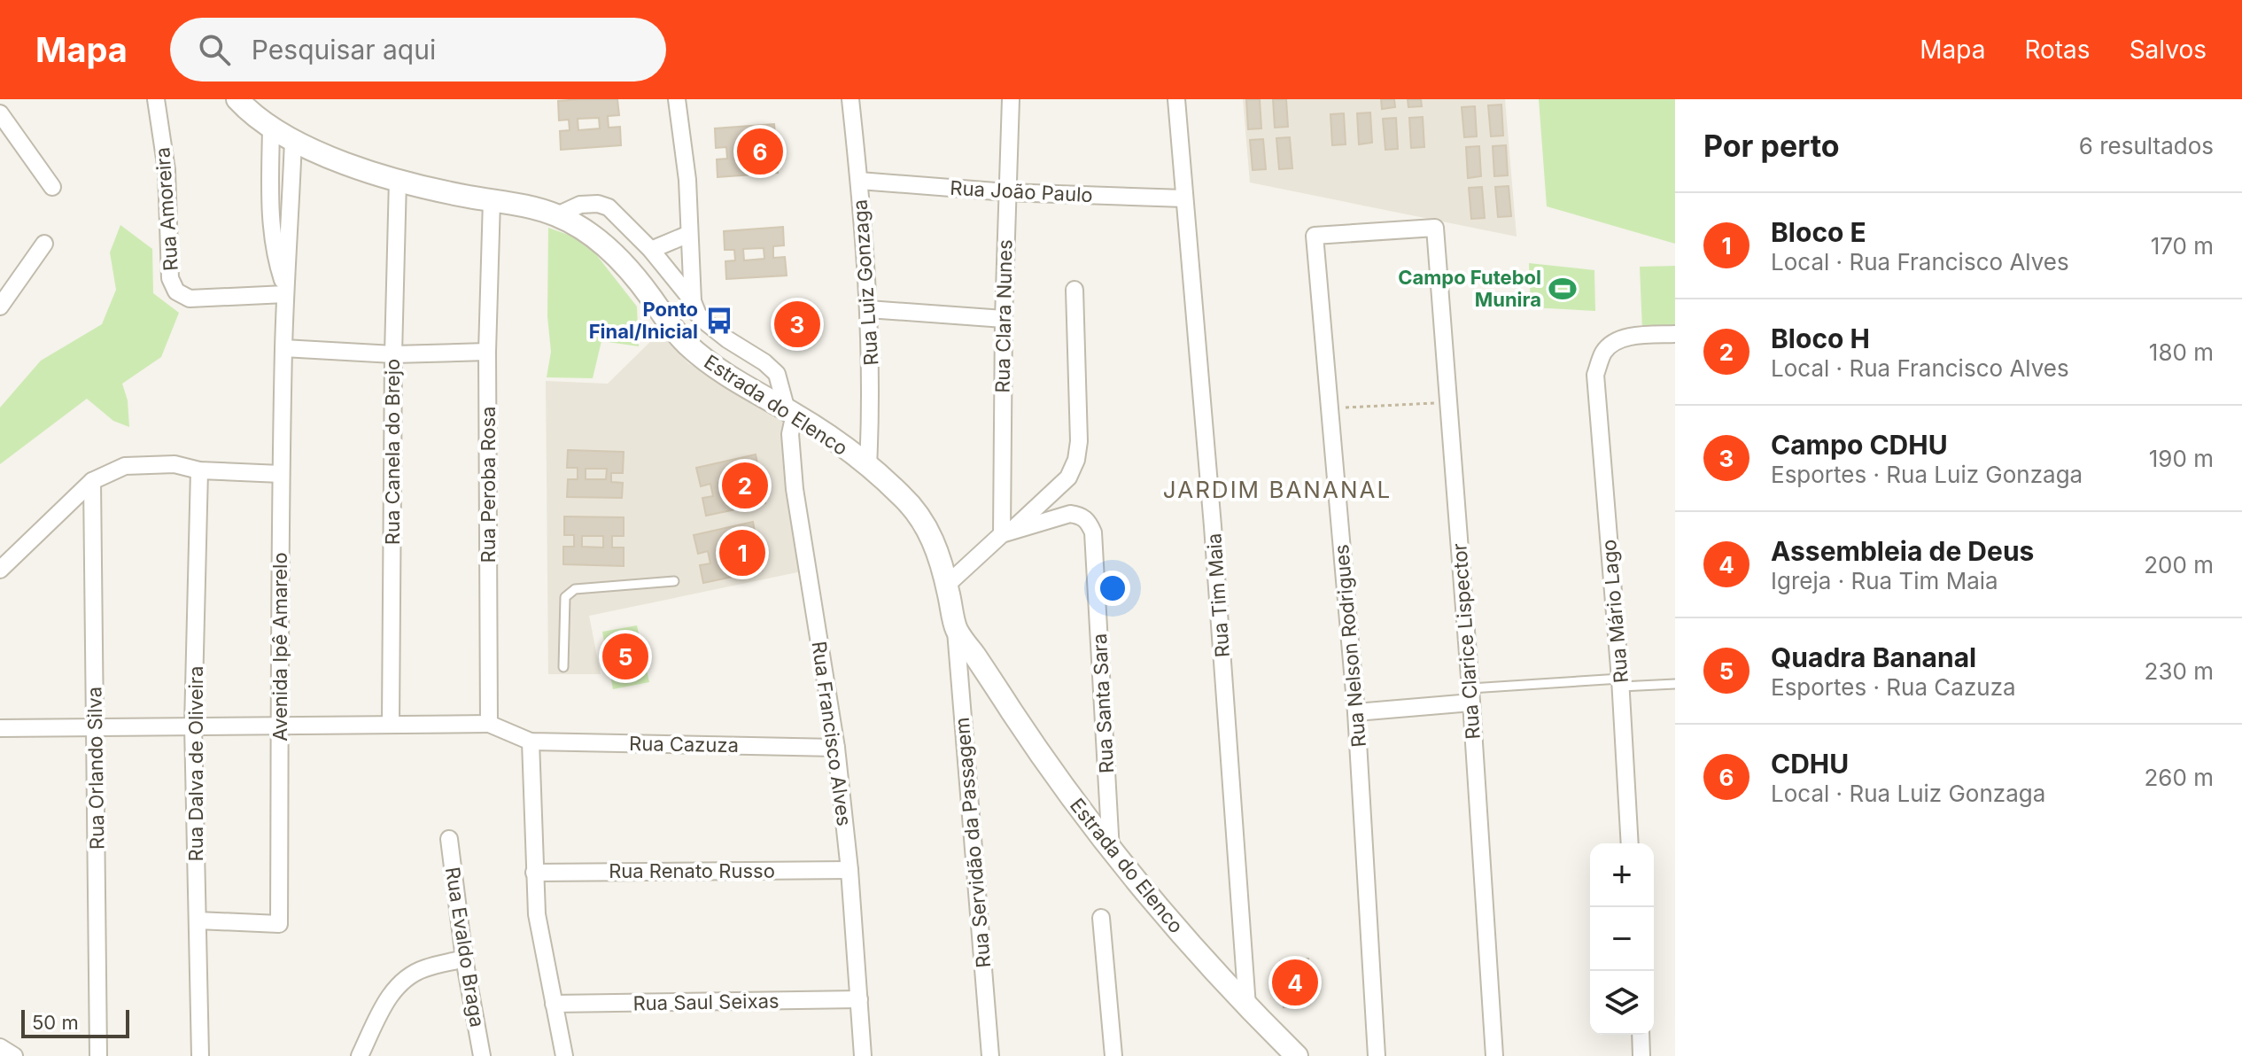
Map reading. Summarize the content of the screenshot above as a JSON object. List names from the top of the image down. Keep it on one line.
{"streets":{"street":["Rua João Paulo","Rua Amoreira","Rua Luiz Gonzaga","Rua Clara Nunes","Estrada do Elenco","Rua Canela do Brejo","Rua Peroba Rosa","Rua Tim Maia","Rua Mário Lago","Rua Clarice Lispector","Rua Nelson Rodrigues","Avenida Ipê Amarelo","Rua Santa Sara","Rua Francisco Alves","Rua Cazuza","Rua Dalva de Oliveira","Rua Orlando Silva","Rua Servidão da Passagem","Rua Renato Russo","Rua Evaldo Braga","Rua Saul Seixas"]},"crossings":[["Rua João Paulo","Rua Luiz Gonzaga"],["Rua João Paulo","Rua Clara Nunes"],["Rua João Paulo","Rua Tim Maia"],["Rua Amoreira","Avenida Ipê Amarelo"],["Rua Luiz Gonzaga","Estrada do Elenco"],["Rua Clara Nunes","Rua Santa Sara"],["Estrada do Elenco","Rua Canela do Brejo"],["Estrada do Elenco","Rua Peroba Rosa"],["Estrada do Elenco","Rua Tim Maia"],["Estrada do Elenco","Avenida Ipê Amarelo"],["Estrada do Elenco","Rua Santa Sara"],["Estrada do Elenco","Rua Francisco Alves"],["Estrada do Elenco","Rua Servidão da Passagem"],["Rua Clarice Lispector","Rua Nelson Rodrigues"],["Avenida Ipê Amarelo","Rua Dalva de Oliveira"],["Rua Francisco Alves","Rua Cazuza"],["Rua Francisco Alves","Rua Renato Russo"],["Rua Francisco Alves","Rua Saul Seixas"]],"districts":["JARDIM BANANAL"],"places":{"sports":["Campo Futebol Munira"],"bus stop":["Ponto Final/Inicial"]},"scale_bar":"50 m","page":{"header":"Mapa","search":"Pesquisar aqui","nav":["Mapa","Rotas","Salvos"],"heading":["Por perto","6 resultados"],"pins":["6","3","2","1","5","4"],"list":[{"mark":"1","name":"Bloco E","note":"Local · Rua Francisco Alves","value":"170 m"},{"mark":"2","name":"Bloco H","note":"Local · Rua Francisco Alves","value":"180 m"},{"mark":"3","name":"Campo CDHU","note":"Esportes · Rua Luiz Gonzaga","value":"190 m"},{"mark":"4","name":"Assembleia de Deus","note":"Igreja · Rua Tim Maia","value":"200 m"},{"mark":"5","name":"Quadra Bananal","note":"Esportes · Rua Cazuza","value":"230 m"},{"mark":"6","name":"CDHU","note":"Local · Rua Luiz Gonzaga","value":"260 m"}],"map_buttons":["+","−"],"scale":"50 m"}}
